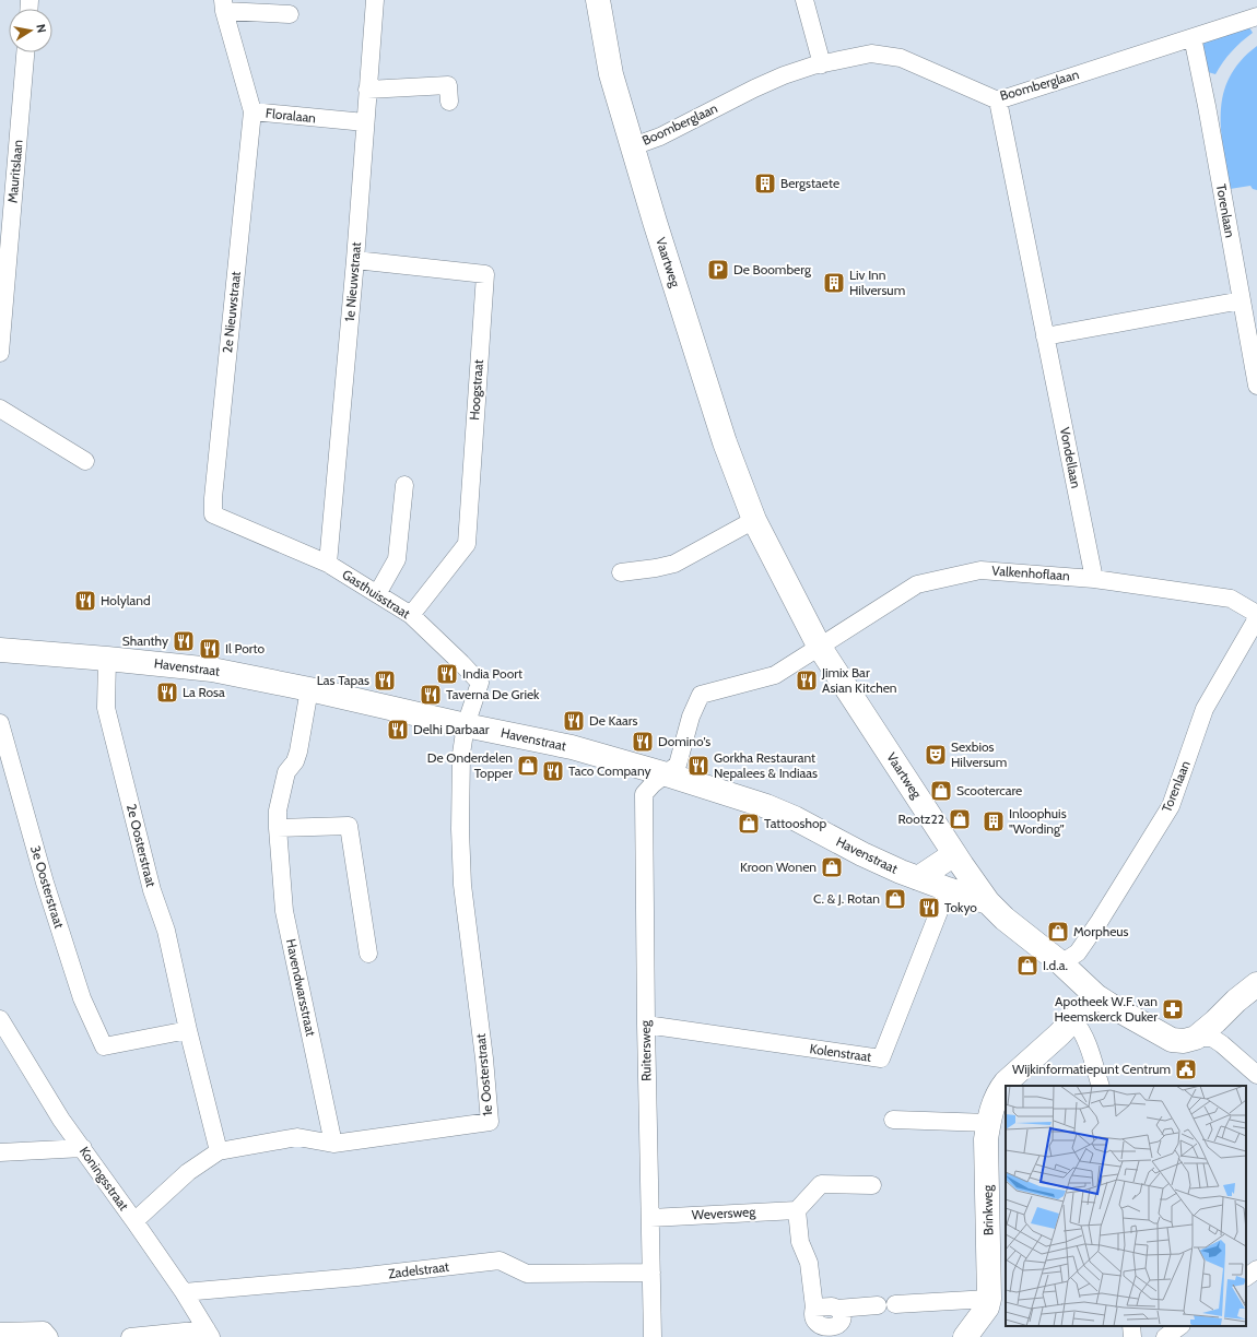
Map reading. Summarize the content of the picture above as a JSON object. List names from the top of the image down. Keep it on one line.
{"streets":{"street":["Boomberglaan","Floralaan","Mauritslaan","Torenlaan","Vaartweg","1e Nieuwstraat","2e Nieuwstraat","Hoogstraat","Vondellaan","Valkenhoflaan","Gasthuisstraat","Havenstraat","2e Oosterstraat","3e Oosterstraat","Havendwarsstraat","Ruitersweg","Kolenstraat","1e Oosterstraat","Koningsstraat","Brinkweg","Weversweg","Zadelstraat"]},"crossings":[["Boomberglaan","Torenlaan"],["Boomberglaan","Vaartweg"],["Boomberglaan","Vondellaan"],["Floralaan","1e Nieuwstraat"],["Floralaan","2e Nieuwstraat"],["Torenlaan","Vaartweg"],["Vaartweg","Valkenhoflaan"],["Vaartweg","Havenstraat"],["Vaartweg","Brinkweg"],["1e Nieuwstraat","Hoogstraat"],["1e Nieuwstraat","Gasthuisstraat"],["2e Nieuwstraat","Gasthuisstraat"],["Hoogstraat","Gasthuisstraat"],["Vondellaan","Valkenhoflaan"],["Valkenhoflaan","Havenstraat"],["Valkenhoflaan","Ruitersweg"],["Gasthuisstraat","Havenstraat"],["Gasthuisstraat","1e Oosterstraat"],["Havenstraat","2e Oosterstraat"],["Havenstraat","Havendwarsstraat"],["Havenstraat","Ruitersweg"],["Havenstraat","Kolenstraat"],["Havenstraat","1e Oosterstraat"],["2e Oosterstraat","3e Oosterstraat"],["2e Oosterstraat","1e Oosterstraat"],["Havendwarsstraat","1e Oosterstraat"],["Ruitersweg","Kolenstraat"],["Ruitersweg","Weversweg"],["Ruitersweg","Zadelstraat"],["1e Oosterstraat","Koningsstraat"],["Koningsstraat","Zadelstraat"]],"places":{"building":["Bergstaete","Liv Inn Hilversum","Inloophuis \"Wording\""],"parking":["De Boomberg"],"restaurant":["Holyland","Shanthy","Il Porto","India Poort","Las Tapas","Jimix Bar Asian Kitchen","La Rosa","Taverna De Griek","De Kaars","Delhi Darbaar","Domino's","Gorkha Restaurant Nepalees & Indiaas","Taco Company","Tokyo"],"theatre":["Sexbios Hilversum"],"shop":["De Onderdelen Topper","Scootercare","Rootz22","Tattooshop","Kroon Wonen","C. & J. Rotan","Morpheus","I.d.a."],"pharmacy":["Apotheek W.F. van Heemskerck Duker"],"public building":["Wijkinformatiepunt Centrum"]},"north":"right"}
